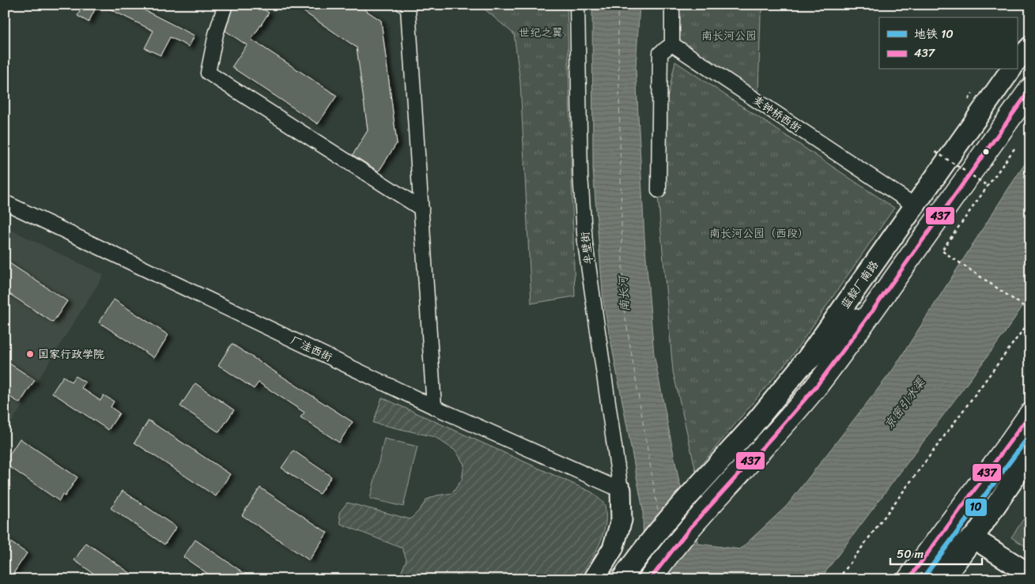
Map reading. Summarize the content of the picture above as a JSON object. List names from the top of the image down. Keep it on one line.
{"streets":{"street":["麦钟桥西街","半壁街","蓝靛厂南路","厂洼西街"]},"crossings":[["麦钟桥西街","蓝靛厂南路"],["半壁街","厂洼西街"]],"water":["南长河","京密引水渠"],"parks":["世纪之翼","南长河公园","南长河公园（西段）"],"places":["国家行政学院"],"lines":["transit line 437","metro line 10"],"legend":["地铁 10","437"],"scale_bar":"50 m"}
